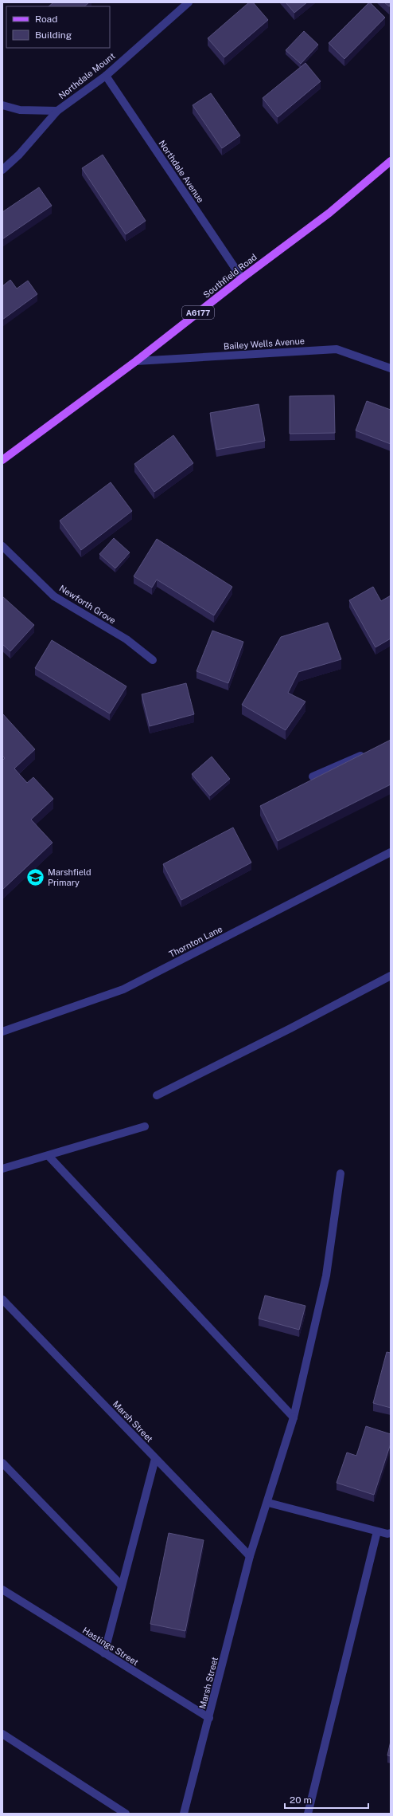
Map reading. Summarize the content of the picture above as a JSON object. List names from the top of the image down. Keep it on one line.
{"streets":{"main road":["Southfield Road","A6177"],"street":["Northdale Mount","Northdale Avenue","Bailey Wells Avenue","Newforth Grove","Thornton Lane","Marsh Street","Hastings Street"]},"crossings":[["Northdale Mount","Northdale Avenue"],["Northdale Avenue","Southfield Road"],["Southfield Road","Bailey Wells Avenue"],["Marsh Street","Hastings Street"]],"places":{"school or university":["Marshfield Primary"]},"legend":["Road","Building"],"scale_bar":"20 m"}
